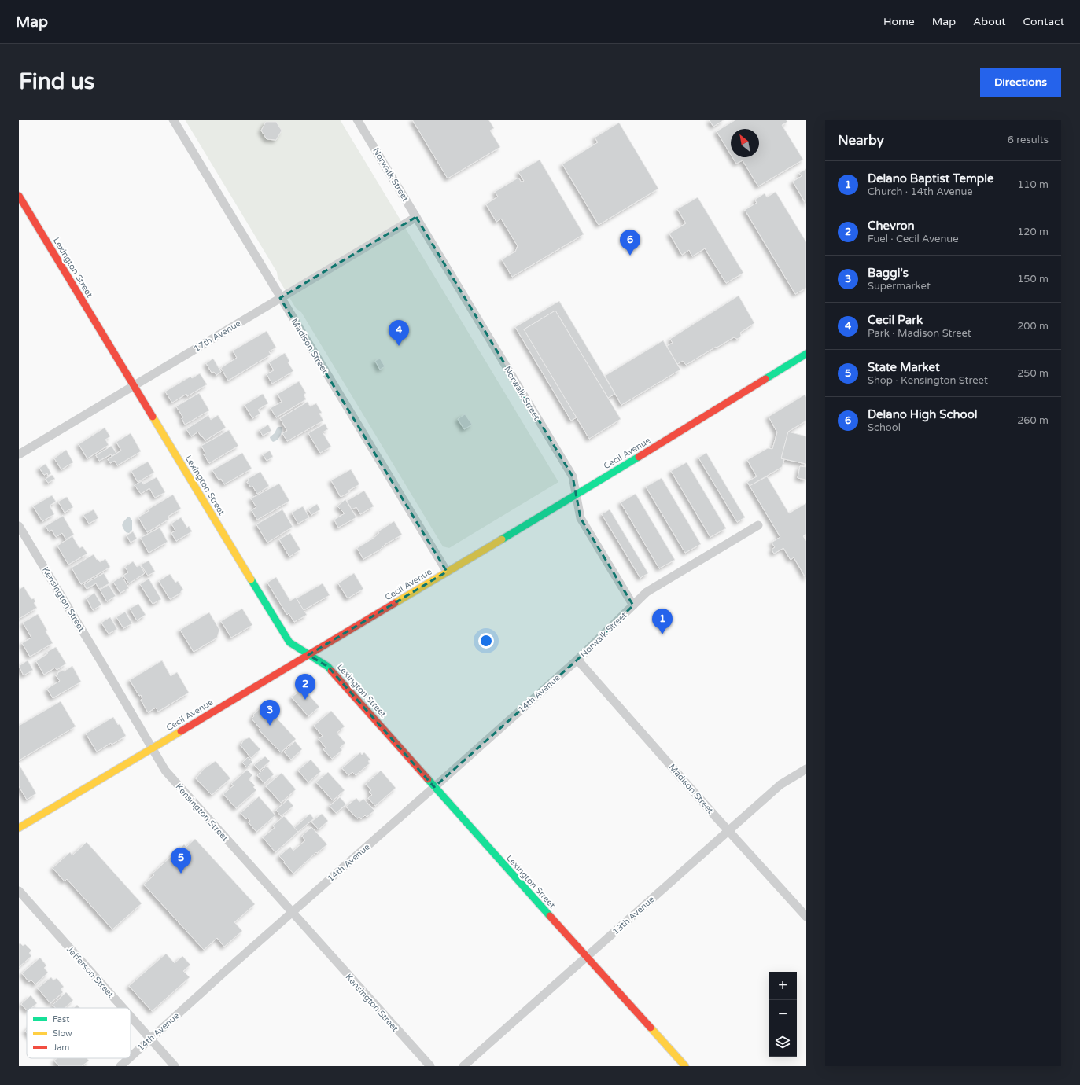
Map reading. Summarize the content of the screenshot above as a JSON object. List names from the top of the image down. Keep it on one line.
{"streets":{"street":["Norwalk Street","Lexington Street","17th Avenue","Madison Street","Cecil Avenue","Kensington Street","14th Avenue","13th Avenue","Jefferson Street"]},"crossings":[["Norwalk Street","17th Avenue"],["Norwalk Street","Madison Street"],["Norwalk Street","Cecil Avenue"],["Norwalk Street","14th Avenue"],["Lexington Street","17th Avenue"],["Lexington Street","Cecil Avenue"],["Lexington Street","14th Avenue"],["Lexington Street","13th Avenue"],["17th Avenue","Madison Street"],["Madison Street","Cecil Avenue"],["Madison Street","14th Avenue"],["Madison Street","13th Avenue"],["Cecil Avenue","Kensington Street"],["Kensington Street","14th Avenue"],["14th Avenue","Jefferson Street"]],"legend":["Fast","Slow","Jam"],"north":"top left","page":{"header":"Map","nav":["Home","Map","About","Contact"],"buttons":"Directions","title":"Find us","heading":["Nearby","6 results"],"list":[{"mark":"1","name":"Delano Baptist Temple","note":"Church · 14th Avenue","value":"110 m"},{"mark":"2","name":"Chevron","note":"Fuel · Cecil Avenue","value":"120 m"},{"mark":"3","name":"Baggi's","note":"Supermarket","value":"150 m"},{"mark":"4","name":"Cecil Park","note":"Park · Madison Street","value":"200 m"},{"mark":"5","name":"State Market","note":"Shop · Kensington Street","value":"250 m"},{"mark":"6","name":"Delano High School","note":"School","value":"260 m"}],"pins":["6","4","1","2","3","5"],"map_buttons":["+","−"]}}
